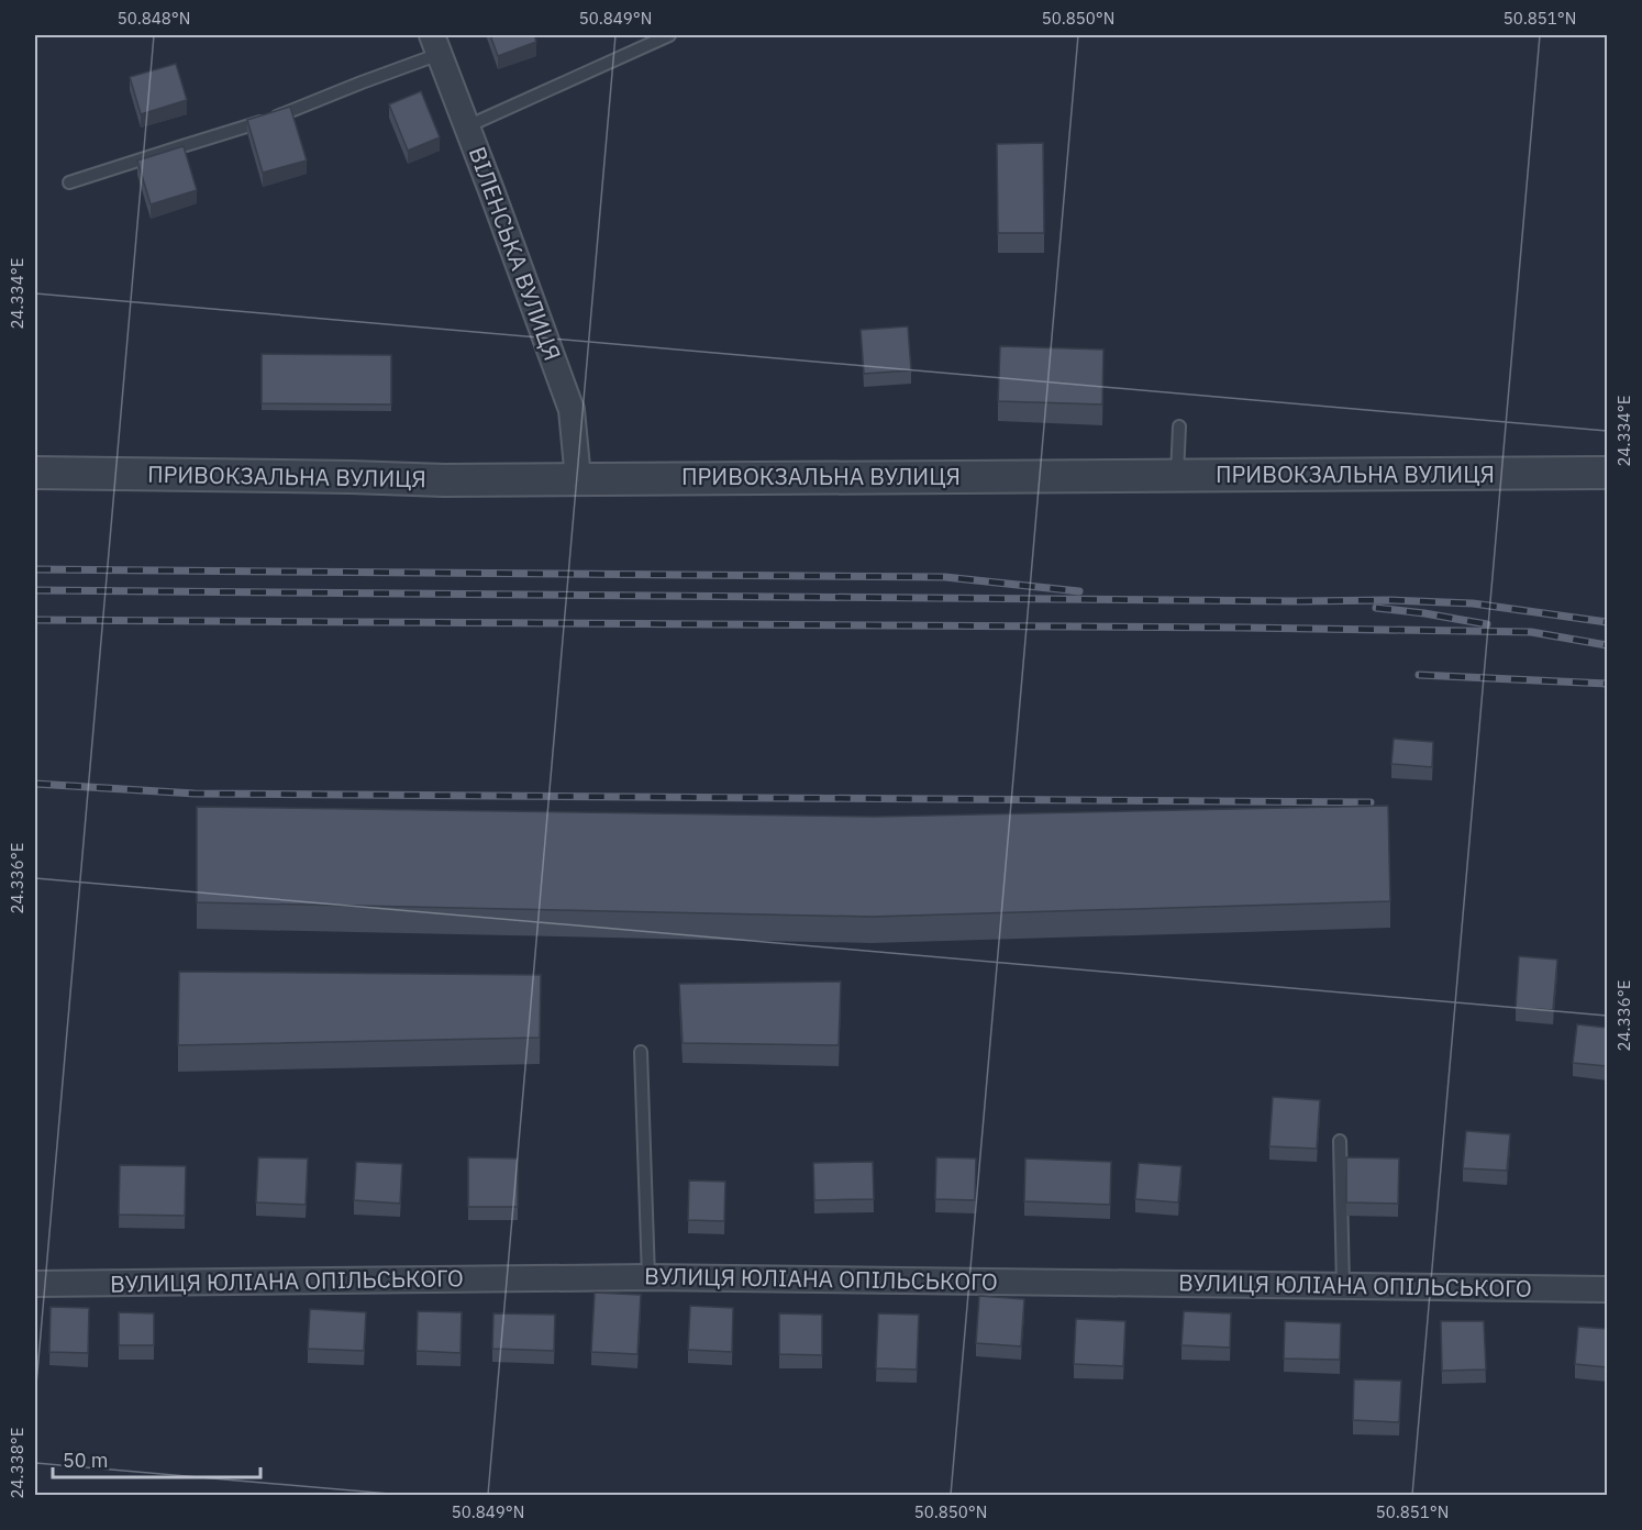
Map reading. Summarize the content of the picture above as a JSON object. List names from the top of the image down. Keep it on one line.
{"streets":{"street":["ВІЛЕНСЬКА ВУЛИЦЯ","ПРИВОКЗАЛЬНА ВУЛИЦЯ","ВУЛИЦЯ ЮЛІАНА ОПІЛЬСЬКОГО"]},"crossings":[["ВІЛЕНСЬКА ВУЛИЦЯ","ПРИВОКЗАЛЬНА ВУЛИЦЯ"]],"scale_bar":"50 m","coordinates":["50.848°N","50.849°N","50.850°N","50.851°N","24.334°E","24.336°E","24.338°E"]}
